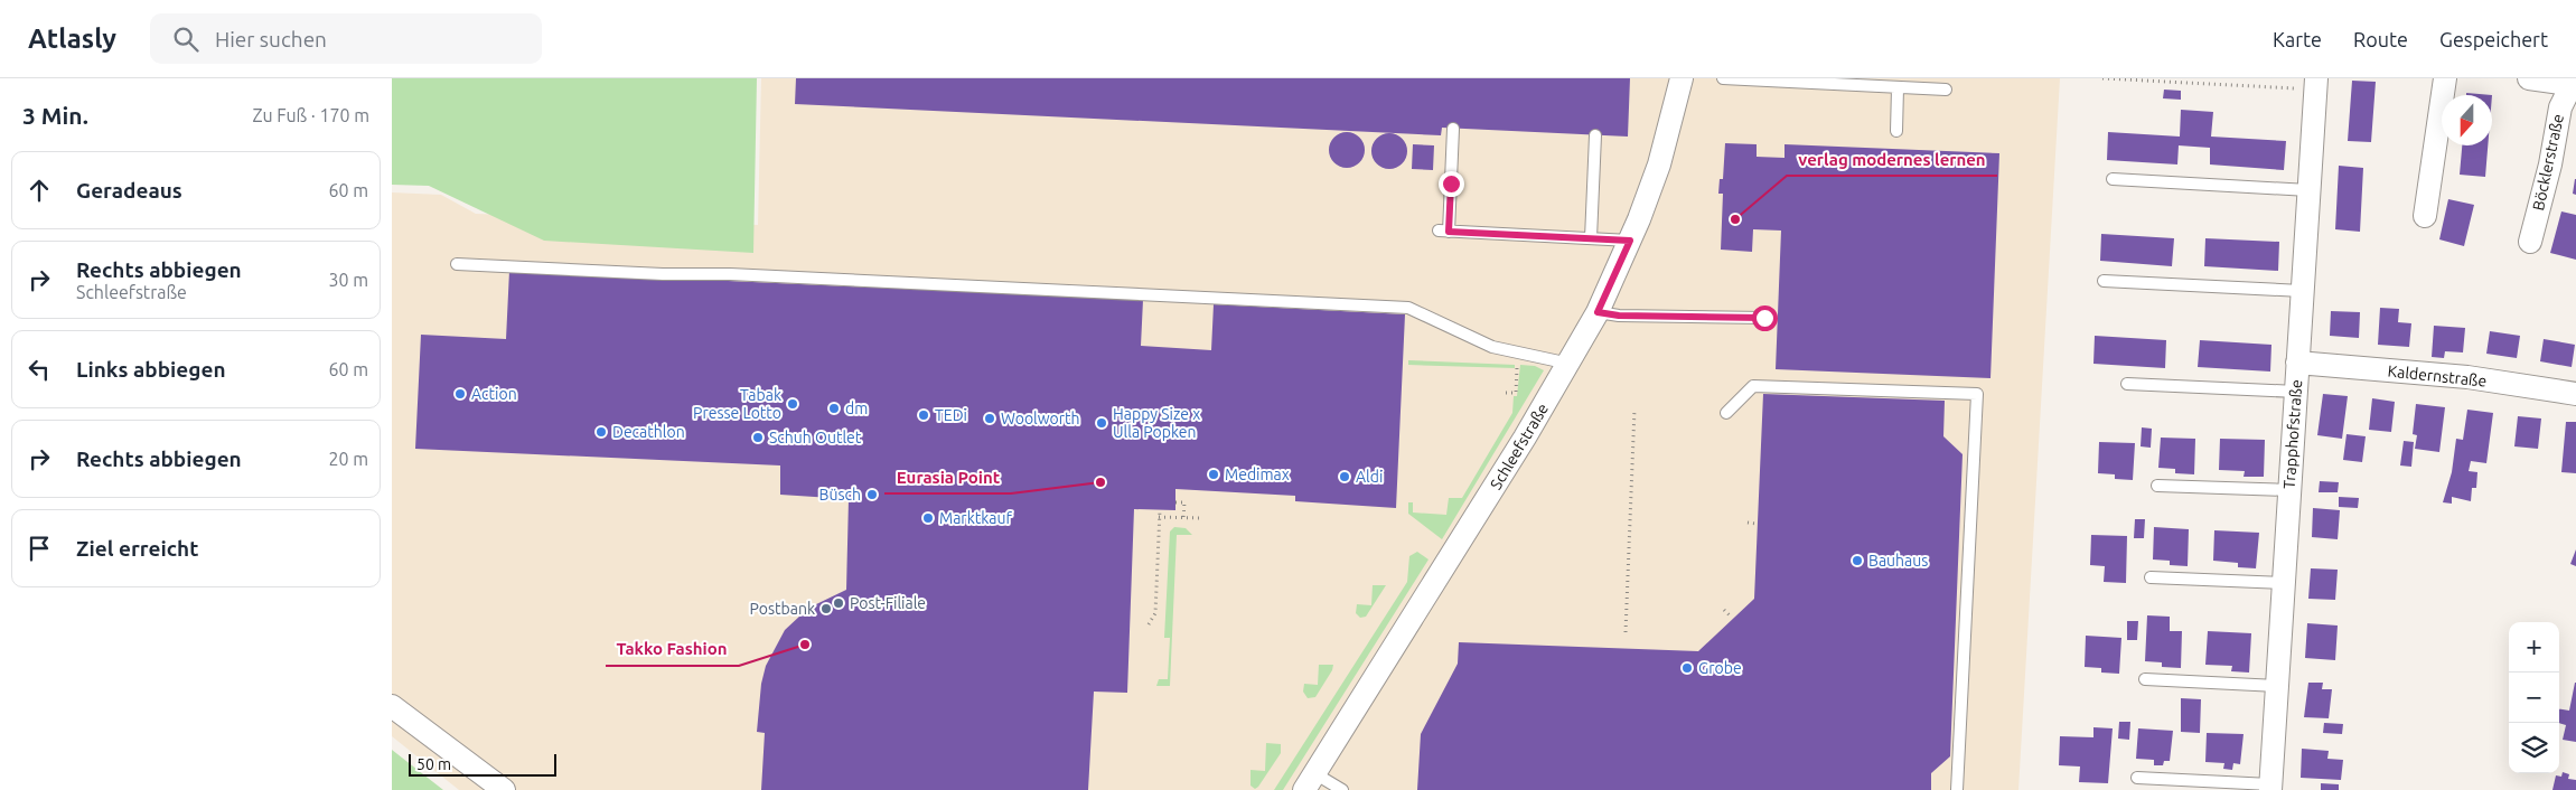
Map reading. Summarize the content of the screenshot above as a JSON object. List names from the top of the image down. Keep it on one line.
{"streets":{"street":["Böcklerstraße","Kaldernstraße","Trapphofstraße","Schleefstraße"]},"crossings":[["Kaldernstraße","Trapphofstraße"]],"places":["verlag modernes lernen","Action","Tabak Presse Lotto","dm","TEDi","Woolworth","Happy Size x Ulla Popken","Decathlon","Schuh Outlet","Medimax","Aldi","Eurasia Point","Büsch","Marktkauf","Bauhaus","Post-Filiale","Postbank","Takko Fashion","Grobe"],"scale_bar":"50 m","north":"bottom","page":{"header":"Atlasly","search":"Hier suchen","nav":["Karte","Route","Gespeichert"],"heading":["3 Min.","Zu Fuß · 170 m"],"list":[["Geradeaus","60 m"],["Rechts abbiegen","Schleefstraße","30 m"],["Links abbiegen","60 m"],["Rechts abbiegen","20 m"],"Ziel erreicht"],"map_buttons":["+","−"],"scale":"50 m"}}
